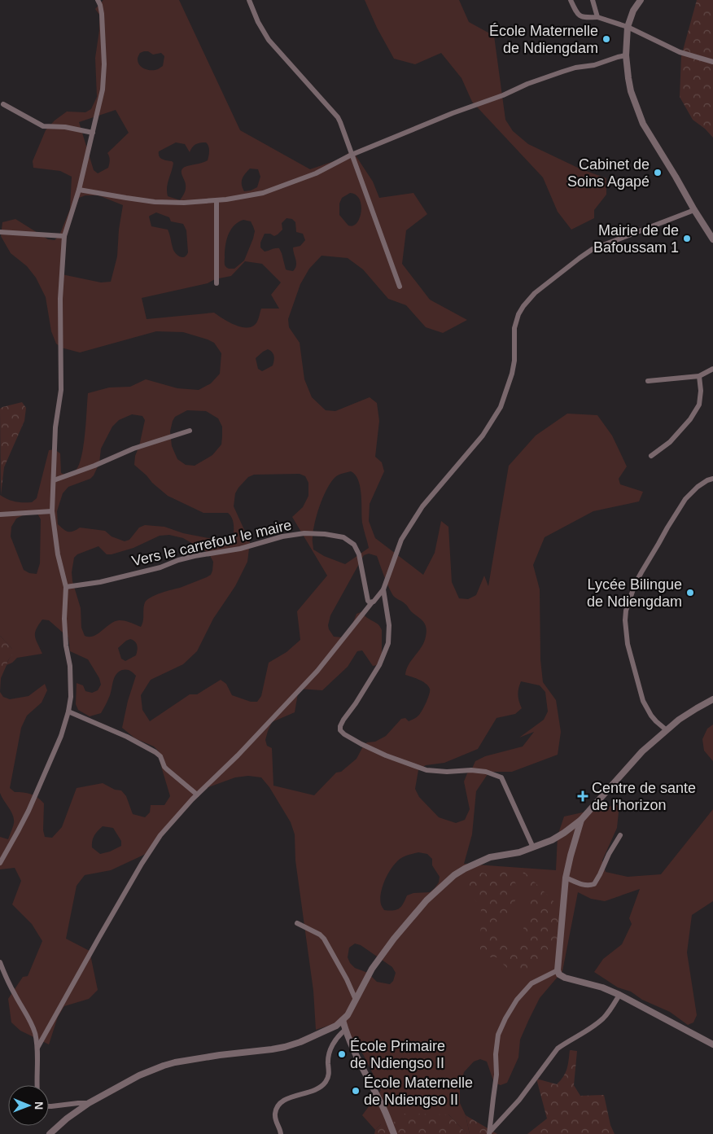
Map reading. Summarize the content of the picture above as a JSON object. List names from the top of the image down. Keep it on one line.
{"streets":{"street":["Vers le carrefour le maire"]},"places":{"other":["École Maternelle de Ndiengdam","Cabinet de Soins Agapé","Mairie de de Bafoussam 1","Lycée Bilingue de Ndiengdam","École Primaire de Ndiengso II","École Maternelle de Ndiengso II"],"health":["Centre de sante de l'horizon"]},"north":"right"}
